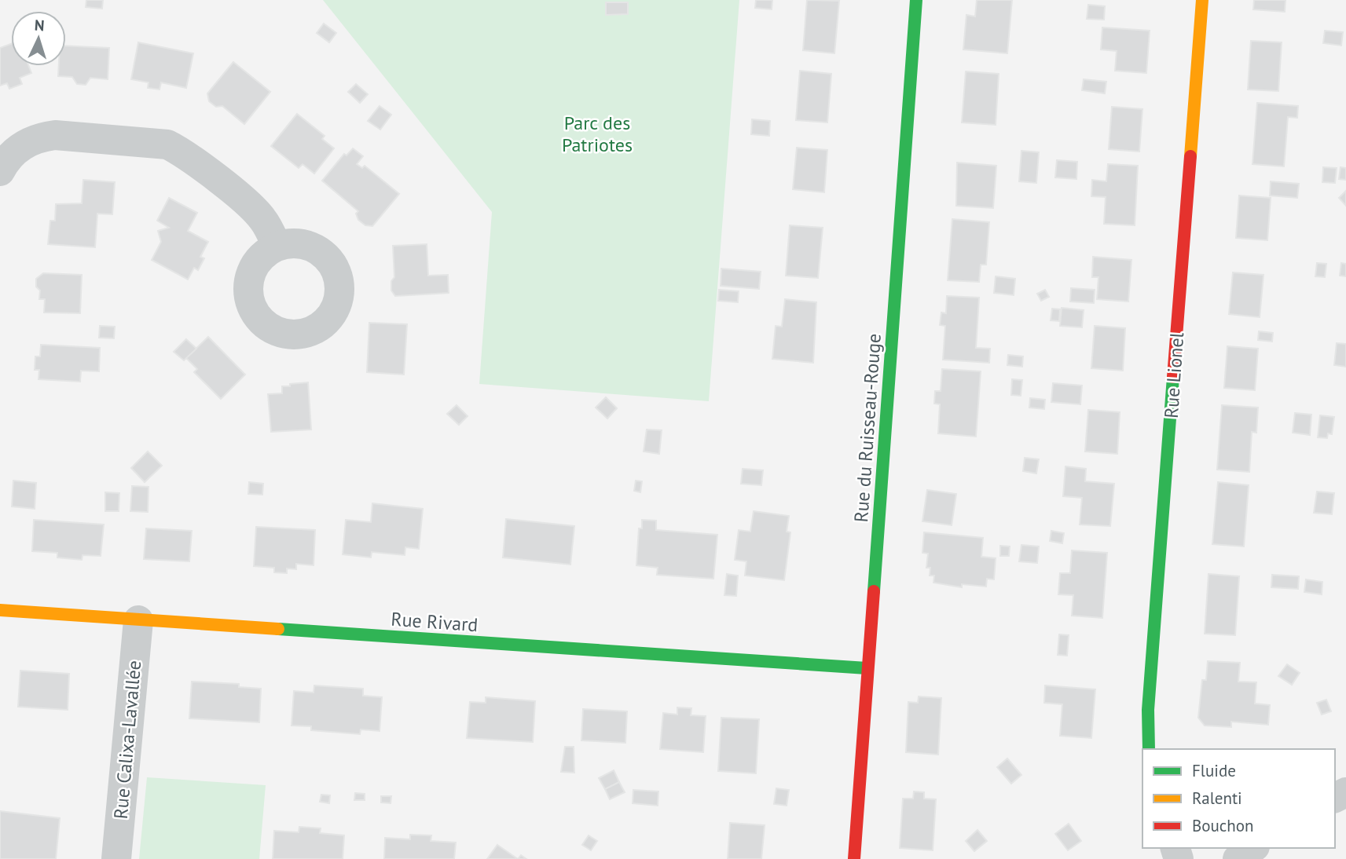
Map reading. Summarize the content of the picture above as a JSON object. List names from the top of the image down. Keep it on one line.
{"streets":{"street":["Rue Lionel","Rue du Ruisseau-Rouge","Rue Rivard","Rue Calixa-Lavallée"]},"crossings":[["Rue du Ruisseau-Rouge","Rue Rivard"],["Rue Rivard","Rue Calixa-Lavallée"]],"parks":["Parc des Patriotes"],"legend":["Fluide","Ralenti","Bouchon"],"north":"top"}
